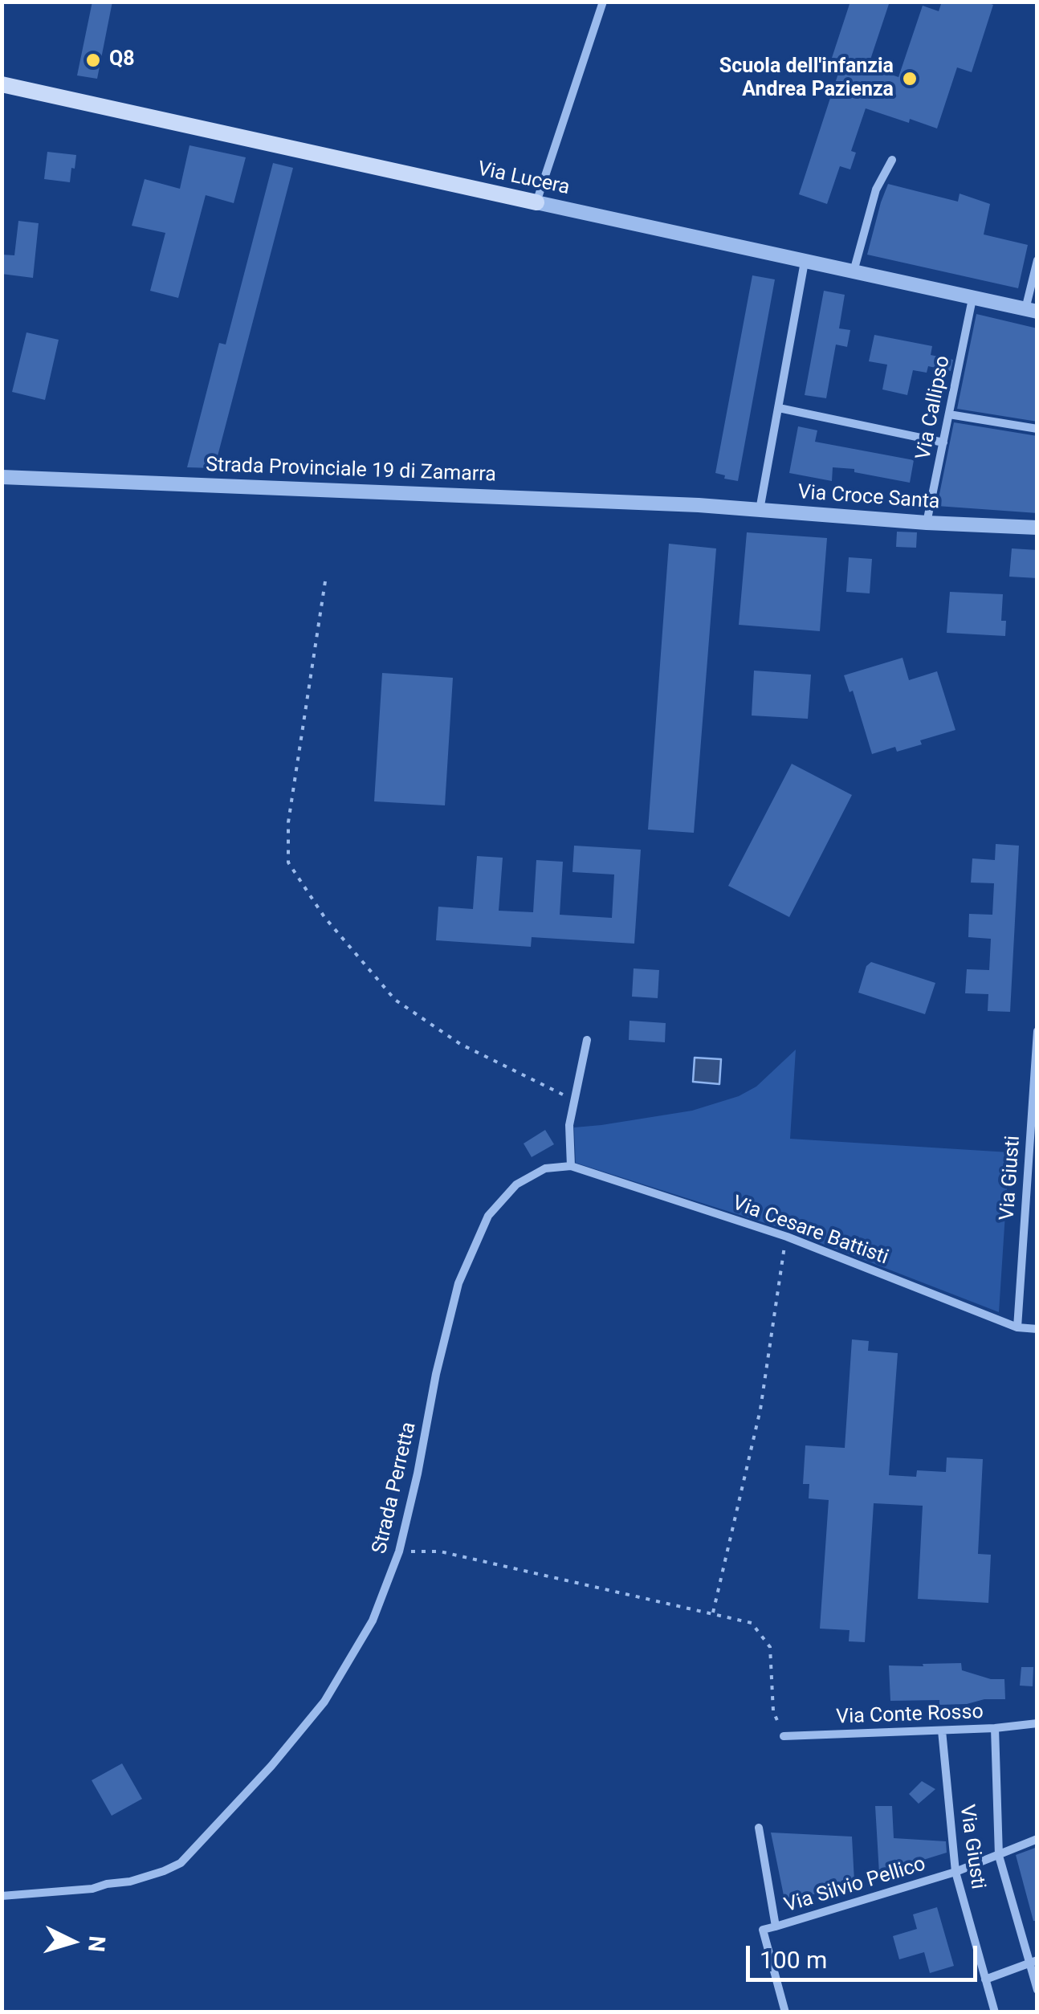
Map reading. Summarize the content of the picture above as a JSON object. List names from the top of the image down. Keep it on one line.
{"streets":{"main road":["Via Lucera"],"street":["Via Callipso","Strada Provinciale 19 di Zamarra","Via Croce Santa","Via Giusti","Via Cesare Battisti","Strada Perretta","Via Conte Rosso","Via Silvio Pellico"]},"crossings":[["Via Lucera","Via Callipso"],["Via Callipso","Via Croce Santa"],["Strada Provinciale 19 di Zamarra","Via Croce Santa"],["Via Giusti","Via Cesare Battisti"],["Via Giusti","Via Conte Rosso"],["Via Giusti","Via Silvio Pellico"],["Via Cesare Battisti","Strada Perretta"]],"places":["Q8","Scuola dell'infanzia Andrea Pazienza"],"scale_bar":"100 m","north":"right"}
